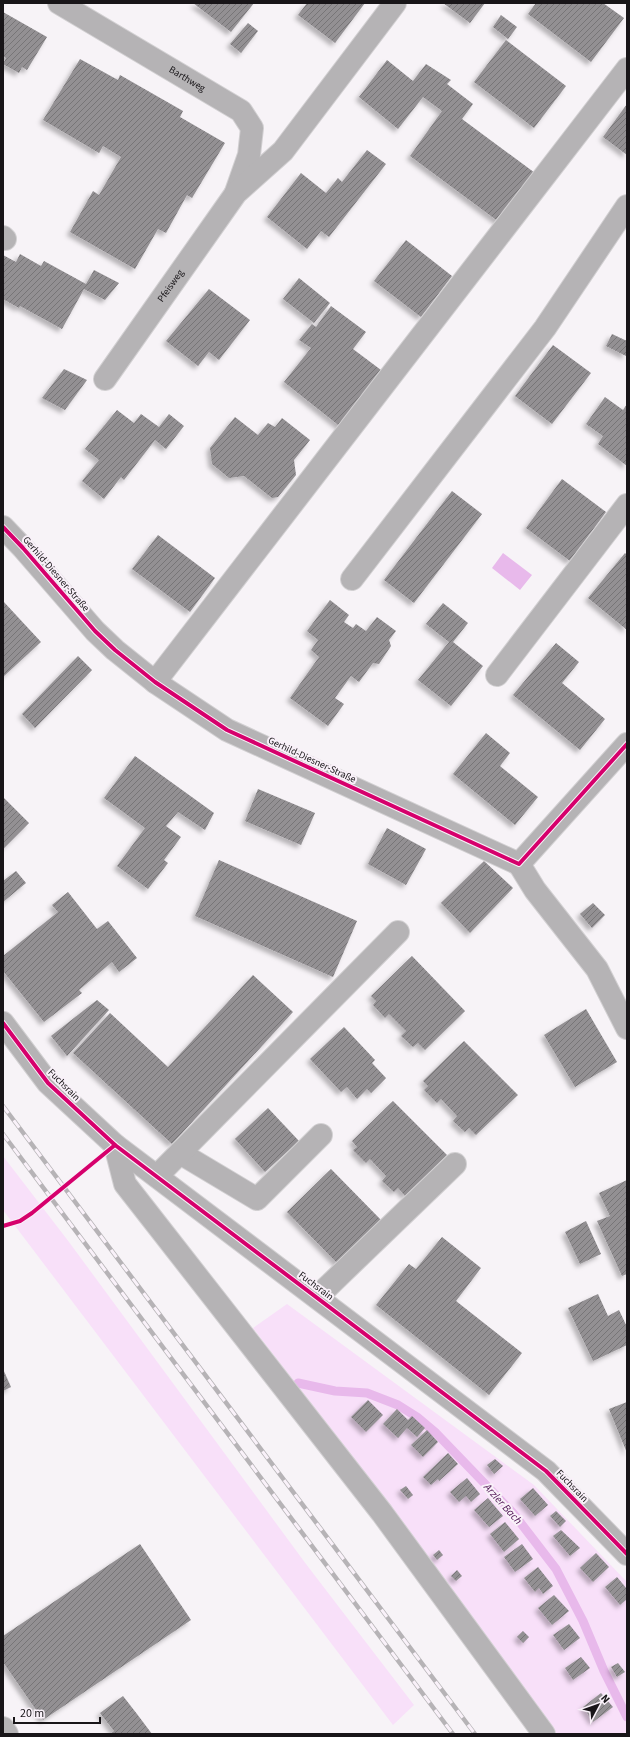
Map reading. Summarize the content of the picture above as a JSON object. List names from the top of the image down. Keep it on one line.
{"streets":{"street":["Barthweg","Pfeisweg","Gerhild-Diesner-Straße","Fuchsrain"]},"crossings":[["Barthweg","Pfeisweg"]],"water":["Arzler Bach"],"scale_bar":"20 m","north":"top right"}
